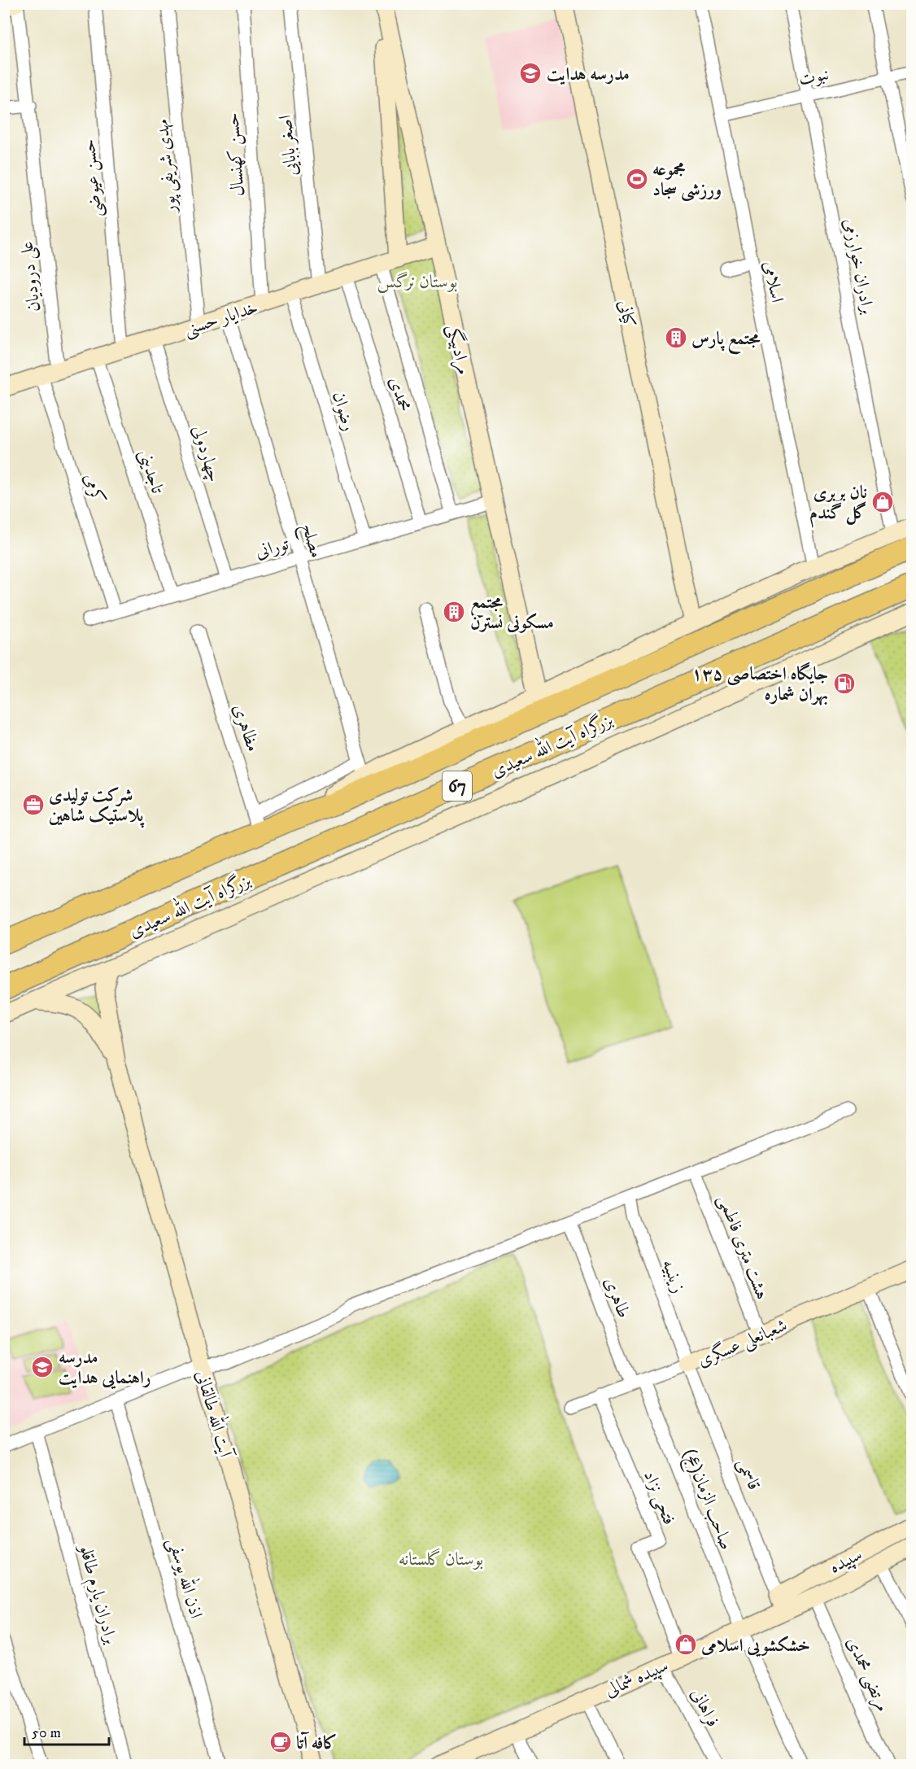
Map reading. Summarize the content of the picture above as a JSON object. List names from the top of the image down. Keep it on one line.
{"streets":{"highway":["بزرگراه آیت الله سعیدی","67"],"main road":["کیانی","خدایار حسنی","مرادبیگی","شعبانعلی عسگری","آیت الله طالقانی","سپیده","سپیده شمالی"],"street":["نبوت","اصغر بابایی","حسن کهنسال","مهدی شریفی پور","حسن عیوضی","برادران خوارزمی","علی درودیان","اسلامی","محمدی","رضوان","چهاردولی","تاجدینی","کرمی","مصلح","تورانی","مظاهری","هشت متری فاطمی","زینبیه","طاهری","قاسمی","فتحی نزاد","صاحب الزمان(عج)","اذن الله یوسفی","برادران یارم طاقلو","مرتضی محمدی","فراهانی"]},"crossings":[["نبوت","برادران خوارزمی"],["نبوت","اسلامی"],["اصغر بابایی","خدایار حسنی"],["حسن کهنسال","خدایار حسنی"],["مهدی شریفی پور","خدایار حسنی"],["حسن عیوضی","خدایار حسنی"],["علی درودیان","خدایار حسنی"],["خدایار حسنی","مرادبیگی"],["خدایار حسنی","محمدی"],["خدایار حسنی","رضوان"],["خدایار حسنی","چهاردولی"],["خدایار حسنی","تاجدینی"],["خدایار حسنی","کرمی"],["خدایار حسنی","مصلح"],["مرادبیگی","تورانی"],["محمدی","تورانی"],["رضوان","تورانی"],["چهاردولی","تورانی"],["تاجدینی","تورانی"],["کرمی","تورانی"],["مصلح","تورانی"],["مظاهری","بزرگراه آیت الله سعیدی"],["هشت متری فاطمی","شعبانعلی عسگری"],["زینبیه","شعبانعلی عسگری"],["زینبیه","قاسمی"],["طاهری","شعبانعلی عسگری"],["شعبانعلی عسگری","قاسمی"],["شعبانعلی عسگری","فتحی نزاد"],["شعبانعلی عسگری","صاحب الزمان(عج)"],["قاسمی","سپیده"],["قاسمی","سپیده شمالی"],["فتحی نزاد","سپیده شمالی"],["صاحب الزمان(عج)","سپیده شمالی"],["سپیده","سپیده شمالی"],["مرتضی محمدی","سپیده شمالی"],["سپیده شمالی","فراهانی"]],"parks":["بوستان نرگس","بوستان گلستانه"],"places":{"school or university":["مدرسه هدایت","مدرسه راهنمایی هدایت"],"sports":["مجموعه ورزشی سجاد"],"building":["مجتمع پارس","مجتمع مسکونی نسترن"],"shop":["نان بربری گل گندم","خشکشویی اسلامی"],"fuel station":["۱۳۵ جایگاه اختصاصی بهران شماره"],"office":["شرکت تولیدی پلاستیک شاهین"],"cafe":["کافه آتا"]},"scale_bar":"50 m"}
